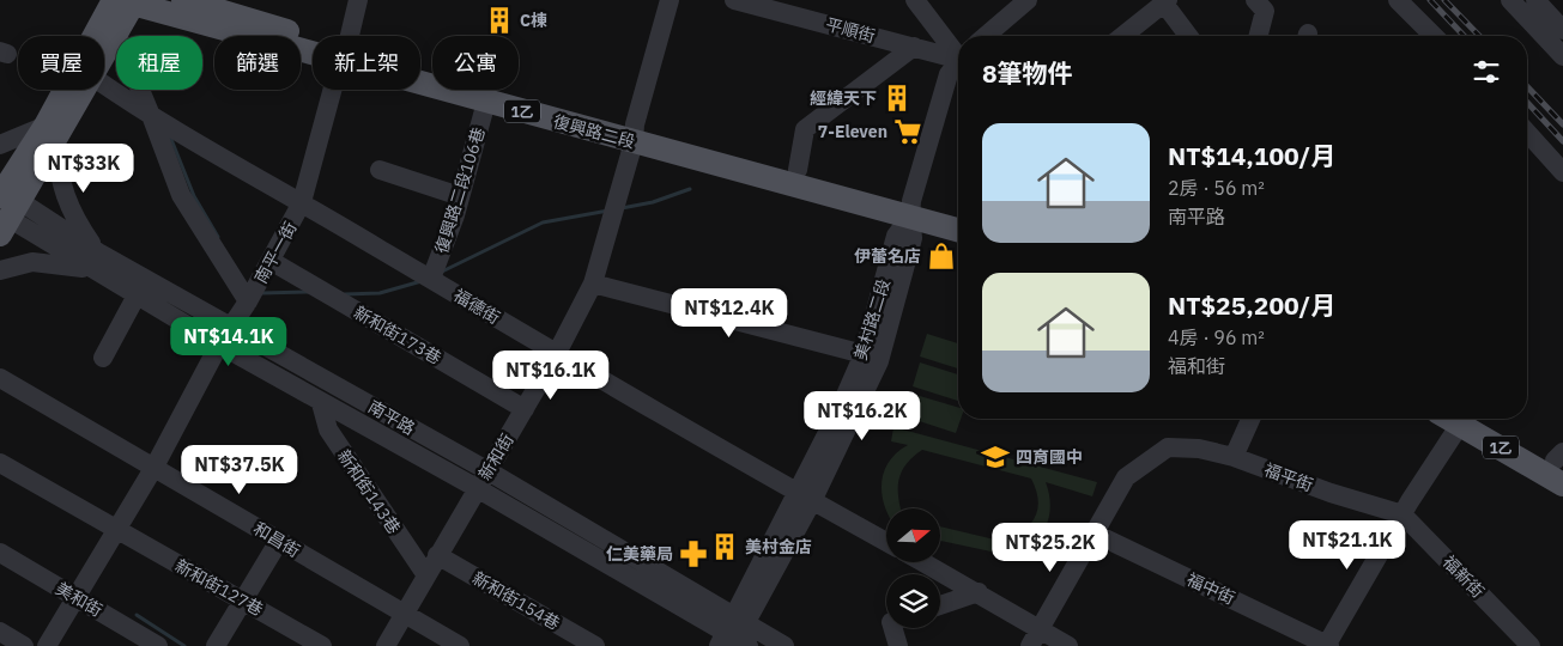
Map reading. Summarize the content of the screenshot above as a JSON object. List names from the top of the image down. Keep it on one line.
{"streets":{"main road":["1乙","復興路二段"],"street":["平順街","復興路二段106巷","南平一街","福德街","美村路二段","新和街173巷","南平路","新和街","福平街","新和街143巷","和昌街","福新街","新和街127巷","福中街","美和街","新和街154巷"]},"crossings":[["復興路二段","復興路二段106巷"],["復興路二段","美村路二段"],["復興路二段","新和街"],["復興路二段106巷","福德街"],["南平一街","福德街"],["南平一街","新和街173巷"],["南平一街","南平路"],["南平一街","和昌街"],["南平一街","新和街127巷"],["南平一街","美和街"],["福德街","美村路二段"],["福德街","新和街"],["美村路二段","南平路"],["新和街173巷","新和街"],["南平路","新和街"],["南平路","新和街143巷"],["新和街","新和街143巷"],["新和街","和昌街"],["新和街","新和街154巷"],["福平街","福新街"],["福平街","福中街"]],"places":{"building":["C棟","經緯天下","美村金店"],"supermarket":["7-Eleven"],"shop":["伊蕾名店"],"school or university":["四育國中"],"pharmacy":["仁美藥局"]},"north":"right","page":{"chip":["買屋","租屋","篩選","新上架","公寓"],"heading":"8筆物件","list":[{"name":"NT$14,100/月","note":"2房 · 56 m² · 南平路"},{"name":"NT$25,200/月","note":"4房 · 96 m² · 福和街"}],"price":["NT$33K","NT$12.4K","NT$14.1K","NT$16.1K","NT$16.2K","NT$37.5K","NT$21.1K","NT$25.2K"]}}
